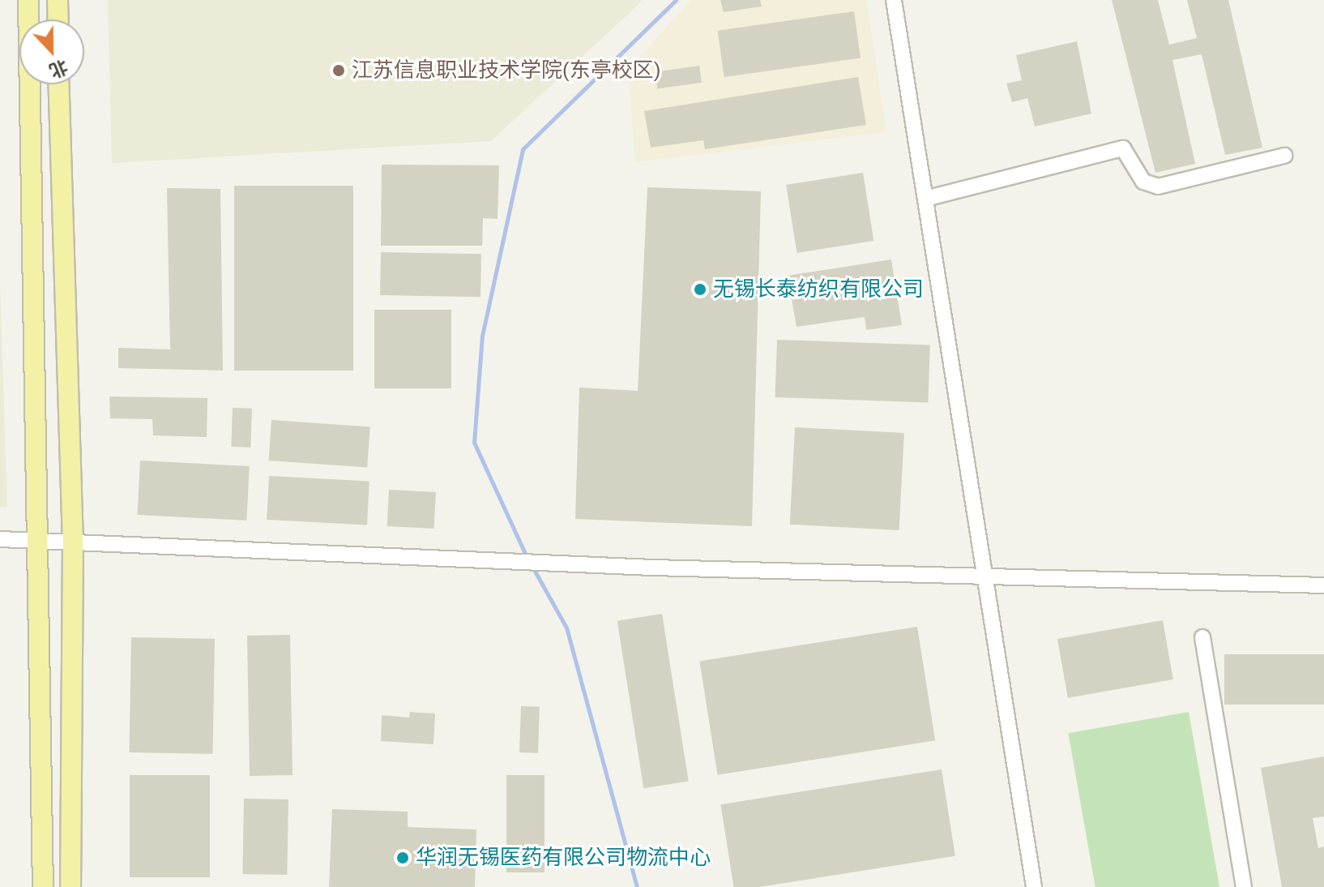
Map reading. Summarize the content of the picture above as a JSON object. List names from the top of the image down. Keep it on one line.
{"places":["江苏信息职业技术学院(东亭校区)","无锡长泰纺织有限公司","华润无锡医药有限公司物流中心"],"north":"bottom"}
